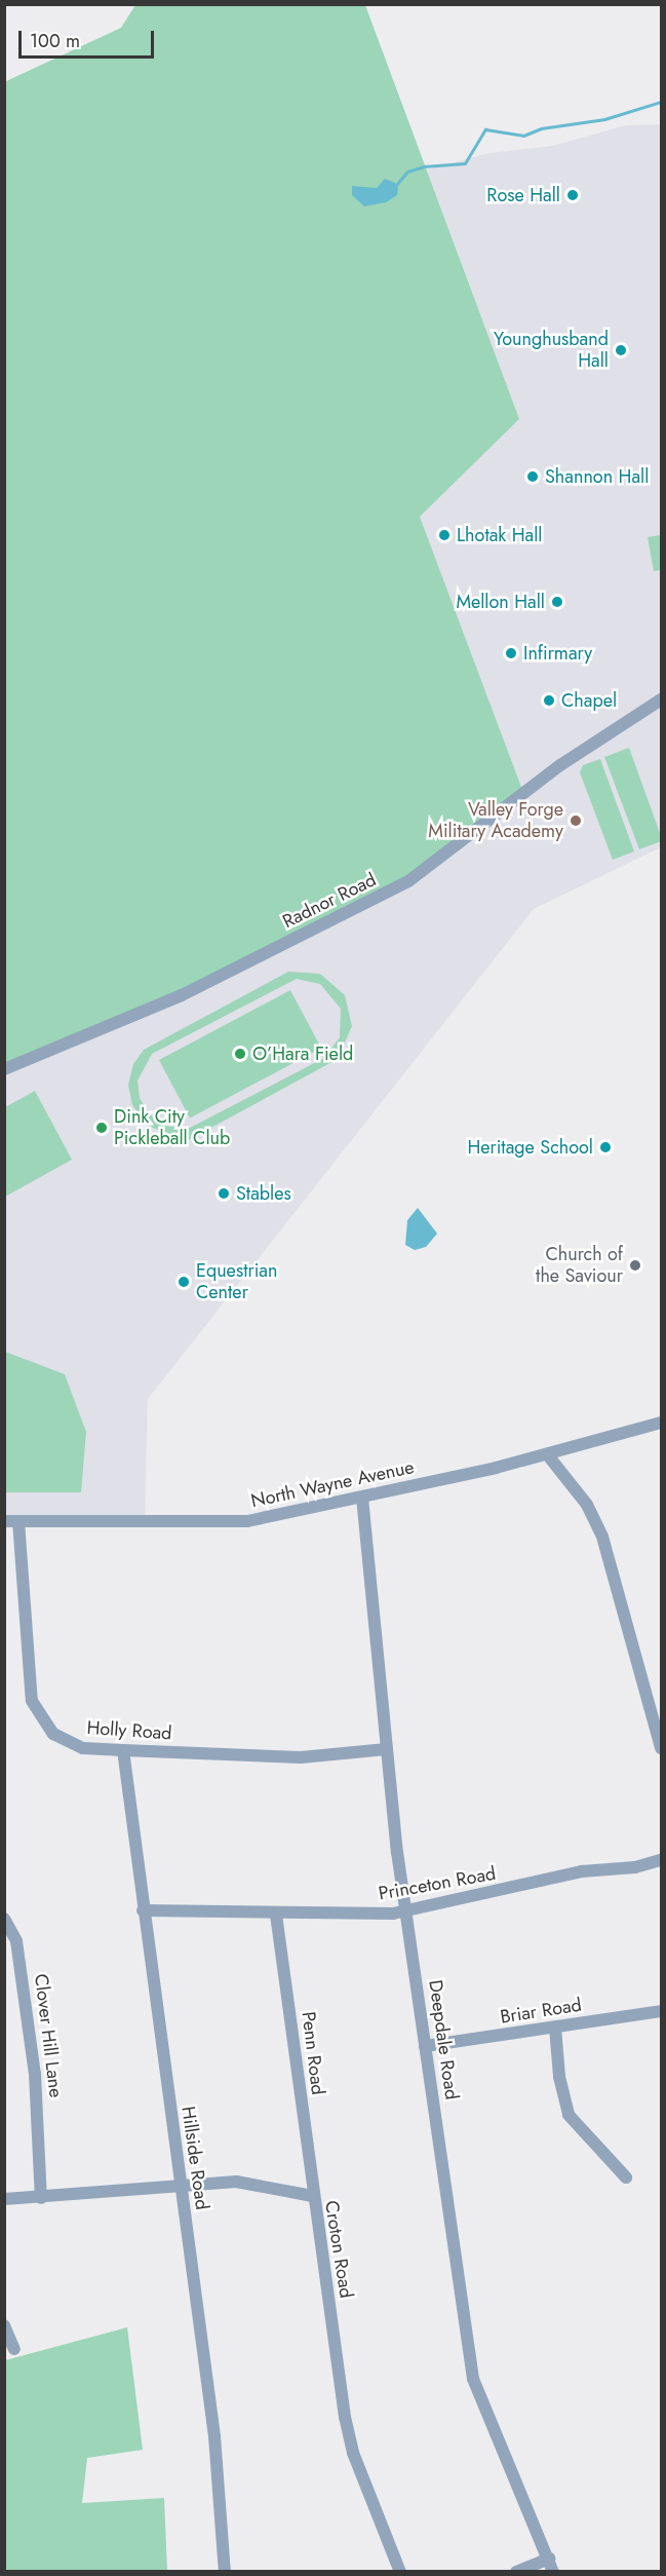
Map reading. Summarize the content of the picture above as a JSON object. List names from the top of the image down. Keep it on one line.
{"streets":{"street":["Radnor Road","North Wayne Avenue","Holly Road","Princeton Road","Briar Road","Clover Hill Lane","Deepdale Road","Penn Road","Hillside Road","Croton Road"]},"crossings":[["North Wayne Avenue","Holly Road"],["North Wayne Avenue","Deepdale Road"],["Holly Road","Deepdale Road"],["Holly Road","Hillside Road"],["Princeton Road","Deepdale Road"],["Princeton Road","Penn Road"],["Princeton Road","Hillside Road"],["Briar Road","Deepdale Road"],["Clover Hill Lane","Croton Road"],["Penn Road","Croton Road"],["Hillside Road","Croton Road"]],"places":["Rose Hall","Younghusband Hall","Shannon Hall","Lhotak Hall","Mellon Hall","Infirmary","Chapel","Valley Forge Military Academy","O’Hara Field","Dink City Pickleball Club","Heritage School","Stables","Church of the Saviour","Equestrian Center"],"scale_bar":"100 m"}
